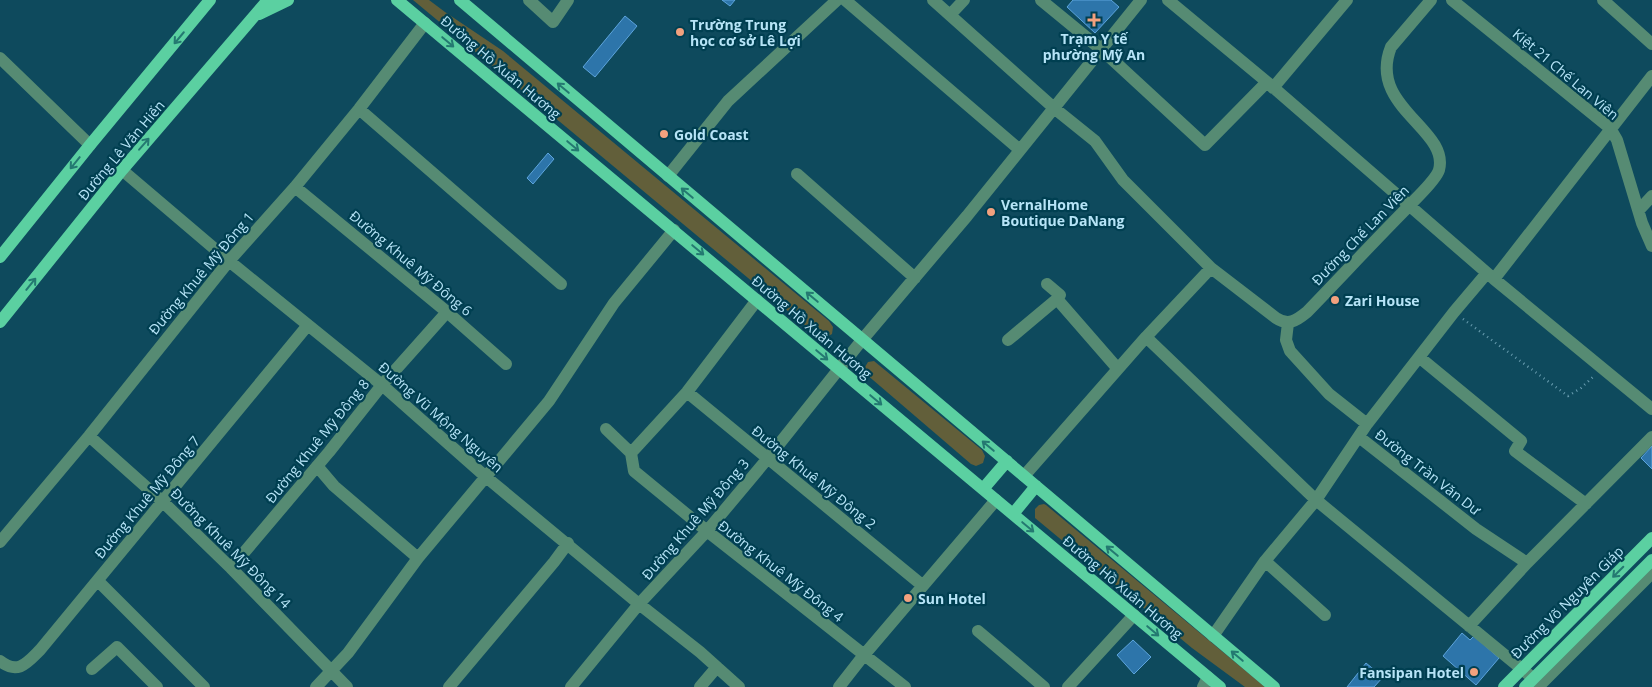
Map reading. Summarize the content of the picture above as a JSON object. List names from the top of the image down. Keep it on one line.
{"streets":{"main road":["Đường Hồ Xuân Hương","Đường Lê Văn Hiến","Đường Võ Nguyên Giáp"],"street":["Kiệt 21 Chế Lan Viên","Đường Chế Lan Viên","Đường Khuê Mỹ Đông 6","Đường Khuê Mỹ Đông 1","Đường Vũ Mộng Nguyên","Đường Khuê Mỹ Đông 8","Đường Trần Văn Dư","Đường Khuê Mỹ Đông 2","Đường Khuê Mỹ Đông 7","Đường Khuê Mỹ Đông 3","Đường Khuê Mỹ Đông 14","Đường Khuê Mỹ Đông 4"]},"crossings":[["Đường Hồ Xuân Hương","Đường Khuê Mỹ Đông 1"],["Đường Hồ Xuân Hương","Đường Khuê Mỹ Đông 3"],["Kiệt 21 Chế Lan Viên","Đường Trần Văn Dư"],["Đường Lê Văn Hiến","Đường Vũ Mộng Nguyên"],["Đường Khuê Mỹ Đông 6","Đường Khuê Mỹ Đông 1"],["Đường Khuê Mỹ Đông 6","Đường Khuê Mỹ Đông 8"],["Đường Khuê Mỹ Đông 1","Đường Vũ Mộng Nguyên"],["Đường Khuê Mỹ Đông 1","Đường Khuê Mỹ Đông 14"],["Đường Vũ Mộng Nguyên","Đường Khuê Mỹ Đông 8"],["Đường Vũ Mộng Nguyên","Đường Khuê Mỹ Đông 7"],["Đường Vũ Mộng Nguyên","Đường Khuê Mỹ Đông 3"],["Đường Khuê Mỹ Đông 8","Đường Khuê Mỹ Đông 14"],["Đường Khuê Mỹ Đông 2","Đường Khuê Mỹ Đông 3"],["Đường Khuê Mỹ Đông 7","Đường Khuê Mỹ Đông 14"],["Đường Khuê Mỹ Đông 3","Đường Khuê Mỹ Đông 4"]],"places":{"health":["Trạm Y tế phường Mỹ An"],"other":["Trường Trung học cơ sở Lê Lợi","Gold Coast","VernalHome Boutique DaNang","Zari House","Sun Hotel","Fansipan Hotel"]}}
